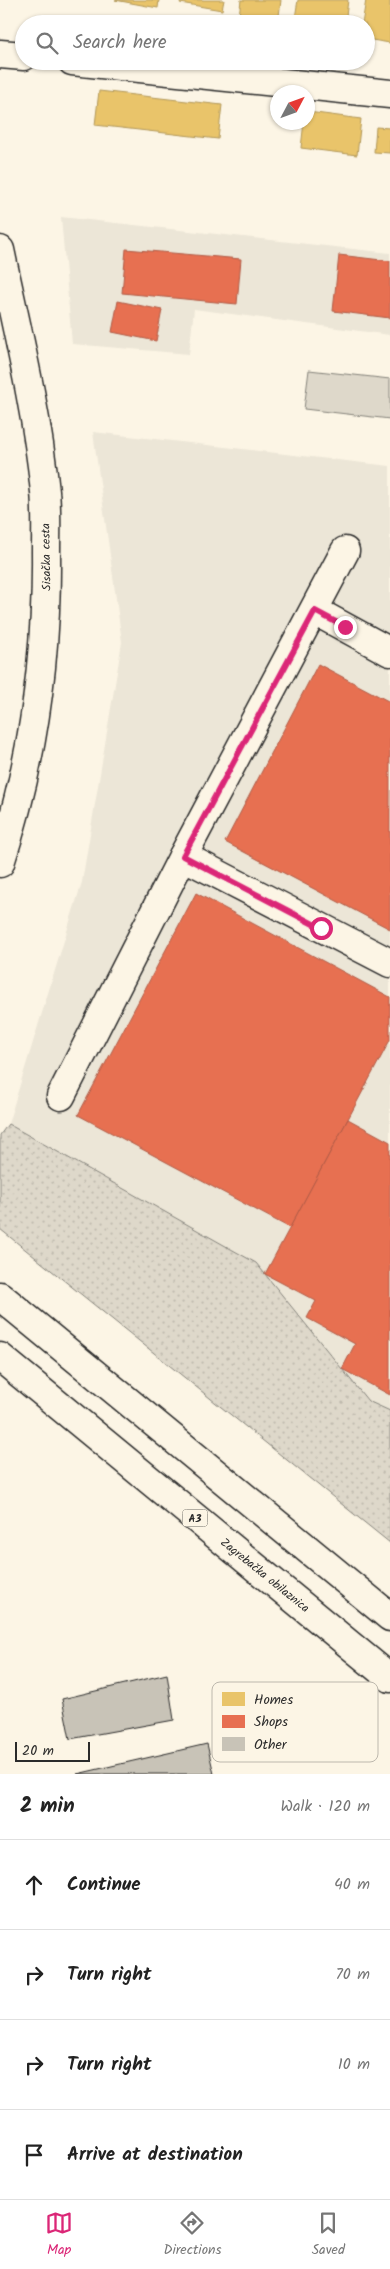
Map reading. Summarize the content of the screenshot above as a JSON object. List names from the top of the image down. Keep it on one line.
{"streets":{"main road":["Sisačka cesta","A3","Zagrebačka obilaznica"]},"legend":["Homes","Shops","Other"],"scale_bar":"20 m","north":"top right","page":{"search":"Search here","scale":"20 m","heading":["2 min","Walk · 120 m"],"list":[["Continue","40 m"],["Turn right","70 m"],["Turn right","10 m"],"Arrive at destination"],"nav":["Map","Directions","Saved"]}}
